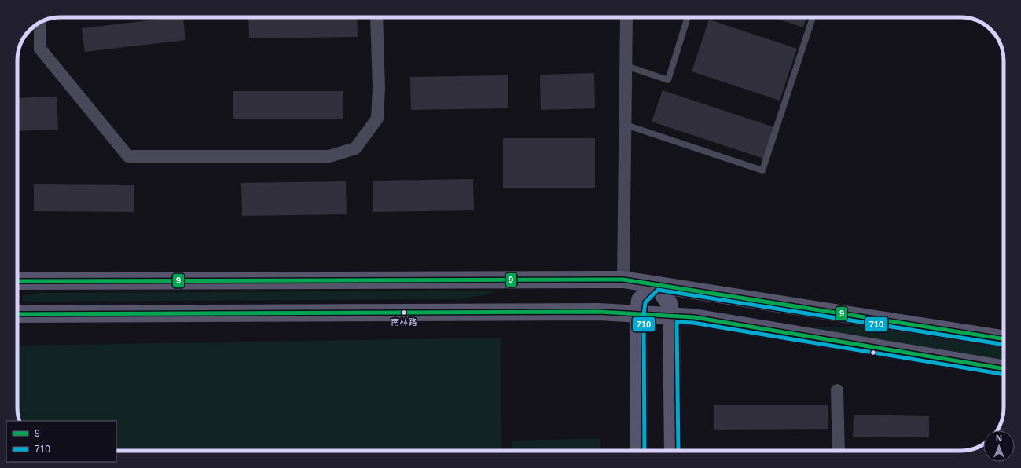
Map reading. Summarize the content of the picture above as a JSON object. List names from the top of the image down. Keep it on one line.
{"places":["南林路"],"lines":["transit line 9","transit line 710"],"legend":["9","710"],"north":"top"}
